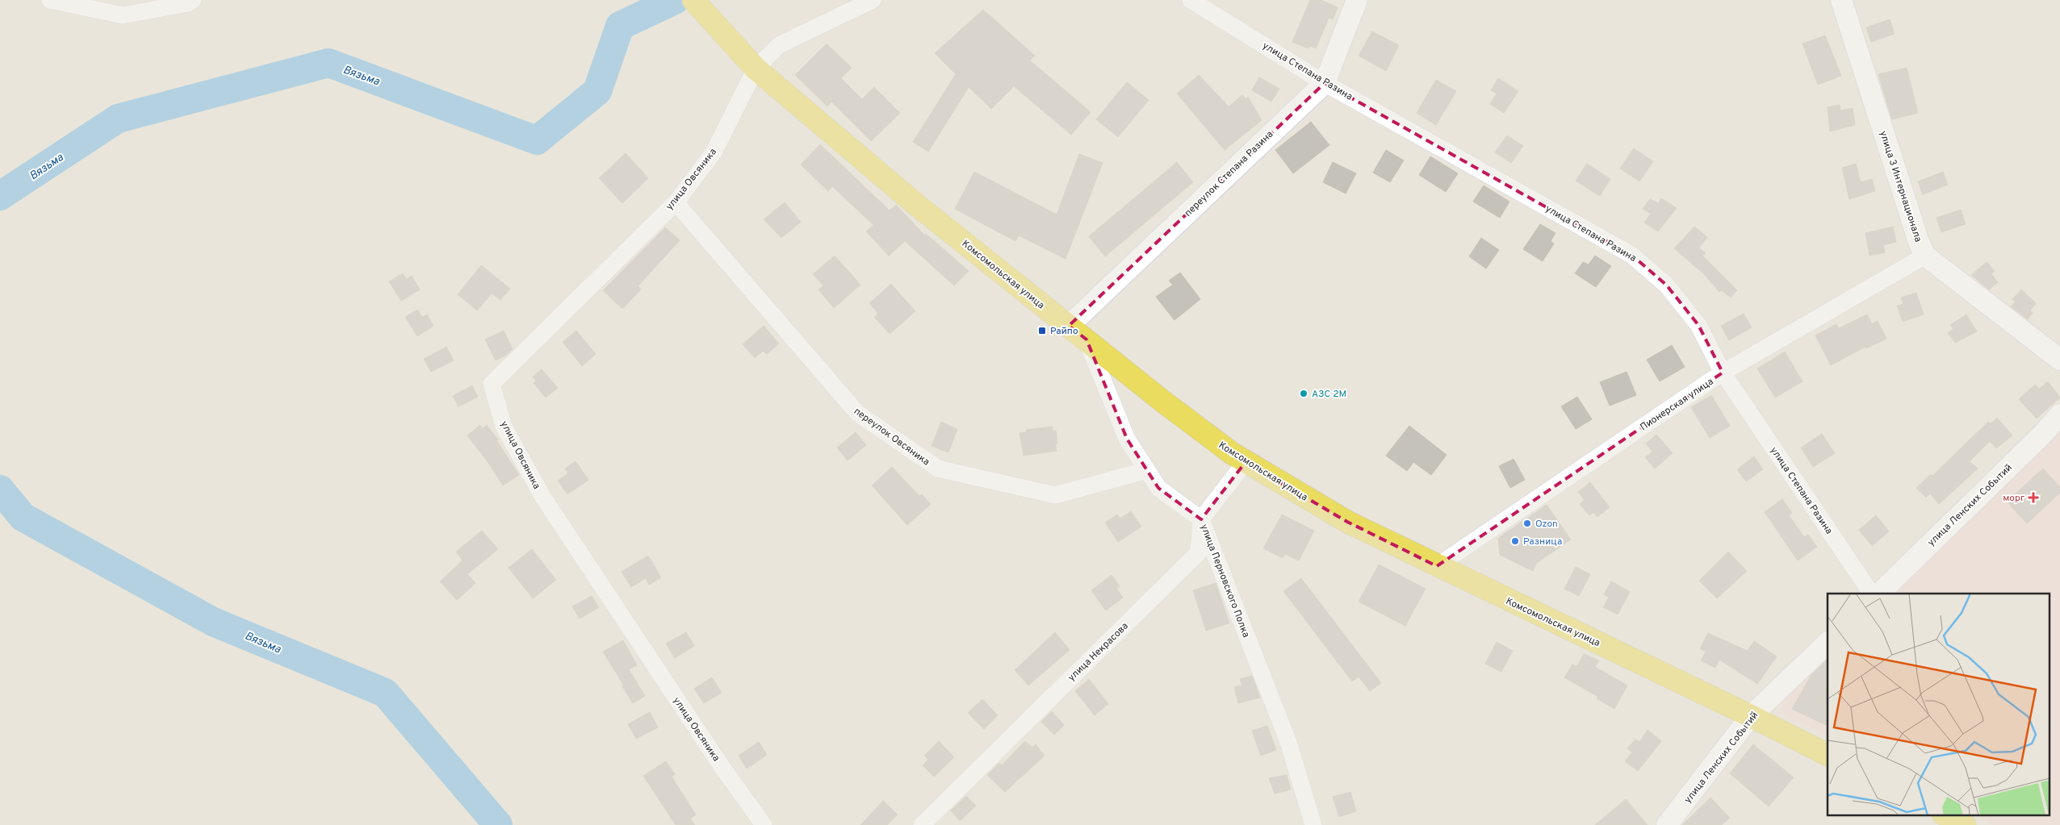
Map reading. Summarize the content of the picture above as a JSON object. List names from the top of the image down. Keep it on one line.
{"streets":{"main road":["Комсомольская улица"],"street":["улица Степана Разина","переулок Степана Разина","улица Овсяника","улица 3 Интернационала","Пионерская улица","переулок Овсяника","улица Ленских Событий","улица Перновского Полка","улица Некрасова"]},"crossings":[["улица Степана Разина","переулок Степана Разина"],["улица Степана Разина","Пионерская улица"],["переулок Степана Разина","Комсомольская улица"],["улица Овсяника","Комсомольская улица"],["улица Овсяника","переулок Овсяника"],["улица 3 Интернационала","Пионерская улица"],["Комсомольская улица","Пионерская улица"],["Комсомольская улица","улица Ленских Событий"],["Комсомольская улица","улица Перновского Полка"],["переулок Овсяника","улица Перновского Полка"],["улица Перновского Полка","улица Некрасова"]],"water":["Вязьма"],"places":{"transit":["Райпо"],"other":["АЗС 2М","Ozon","Разница"],"health":["морг"]}}
